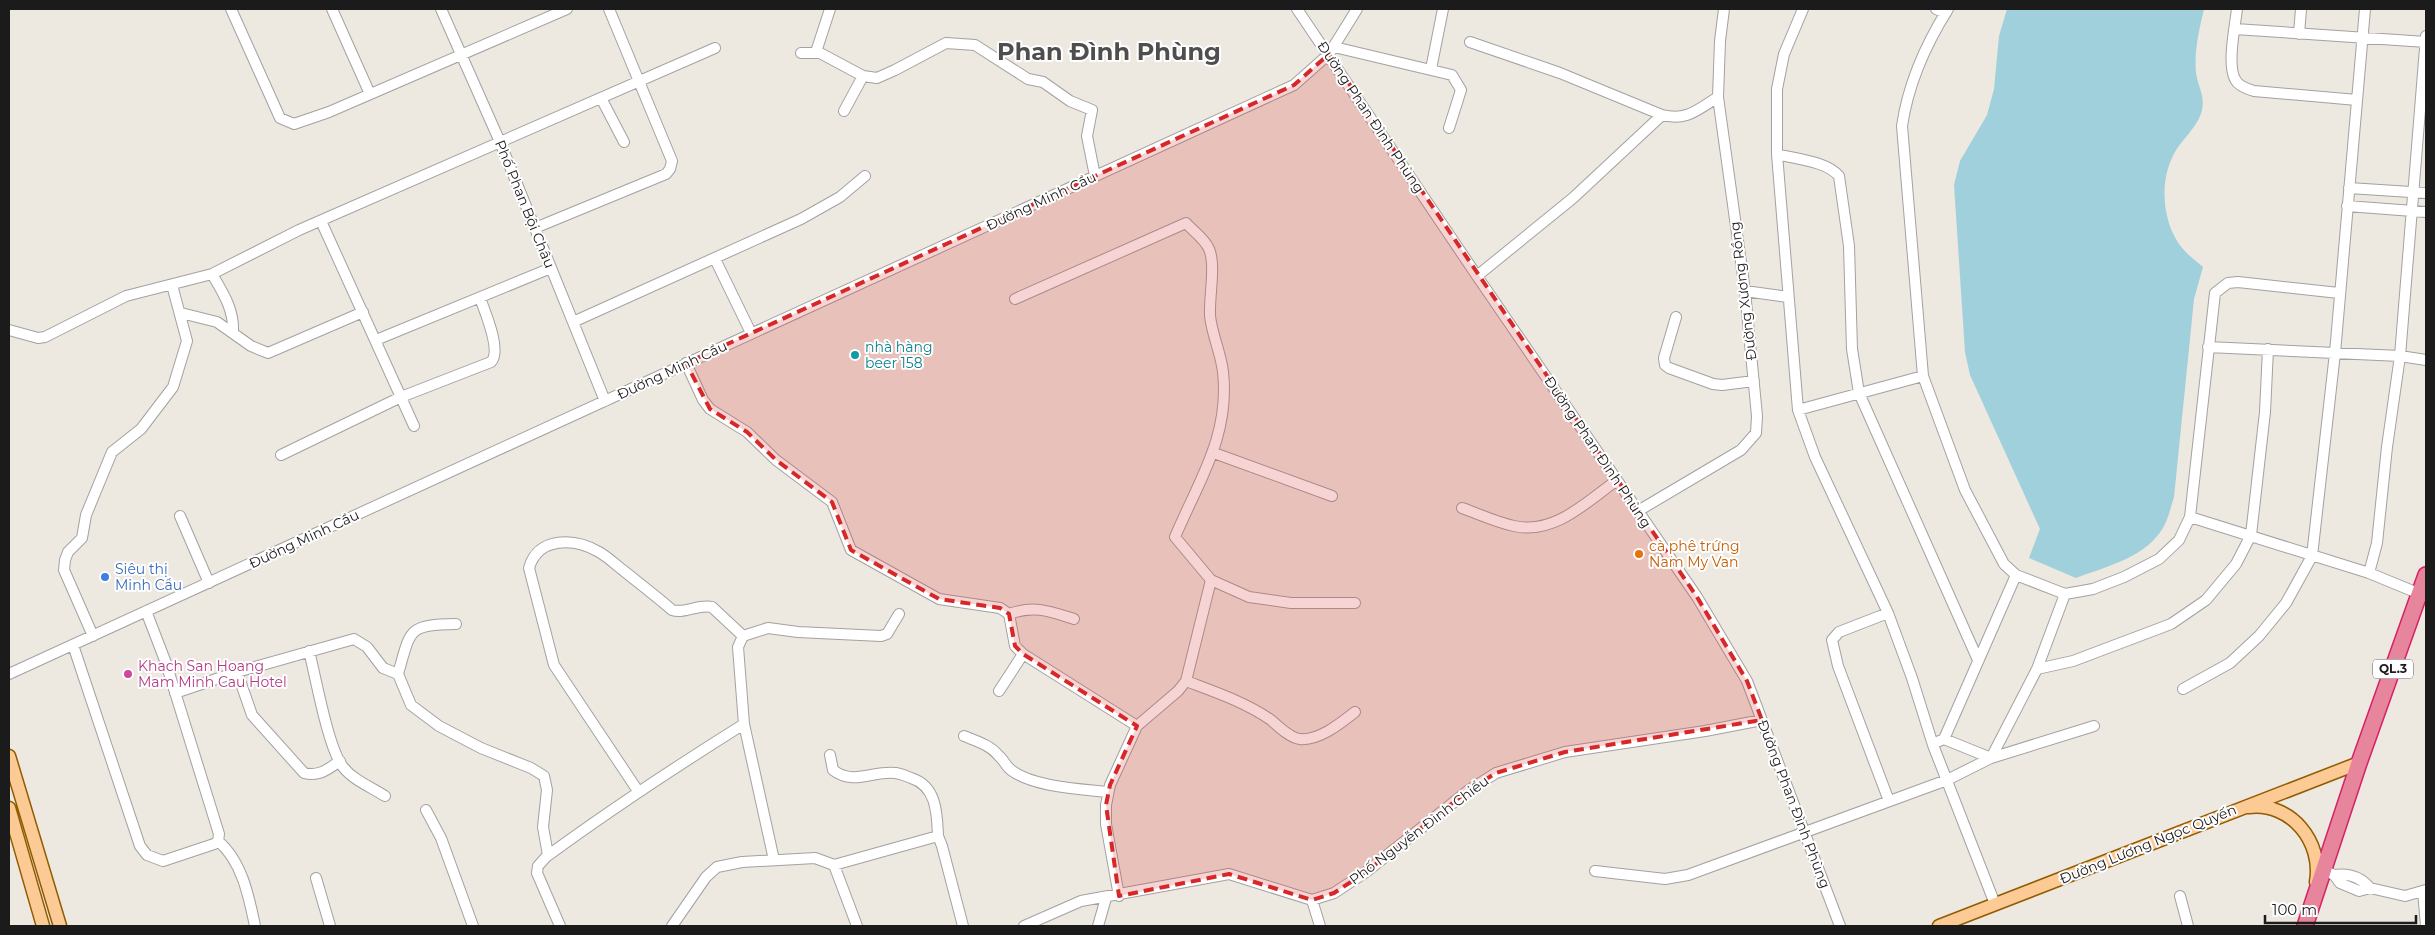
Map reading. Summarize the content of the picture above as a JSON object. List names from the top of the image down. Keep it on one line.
{"streets":{"highway":["QL.3"],"main road":["Đường Lương Ngọc Quyến"],"street":["Đường Phan Đình Phùng","Đường Minh Cầu","Phố Phan Bội Châu","Đường Xương Rồng","Phố Nguyễn Đình Chiểu"]},"crossings":[["Đường Phan Đình Phùng","Đường Minh Cầu"],["Đường Phan Đình Phùng","Đường Xương Rồng"],["Đường Phan Đình Phùng","Phố Nguyễn Đình Chiểu"],["Đường Minh Cầu","Phố Phan Bội Châu"],["QL.3","Đường Lương Ngọc Quyến"]],"districts":["Phan Đình Phùng"],"places":["nhà hàng beer 158","cà phê trứng Nam My Van","Siêu thị Minh Cầu","Khach San Hoang Mam Minh Cau Hotel"],"scale_bar":"100 m"}
